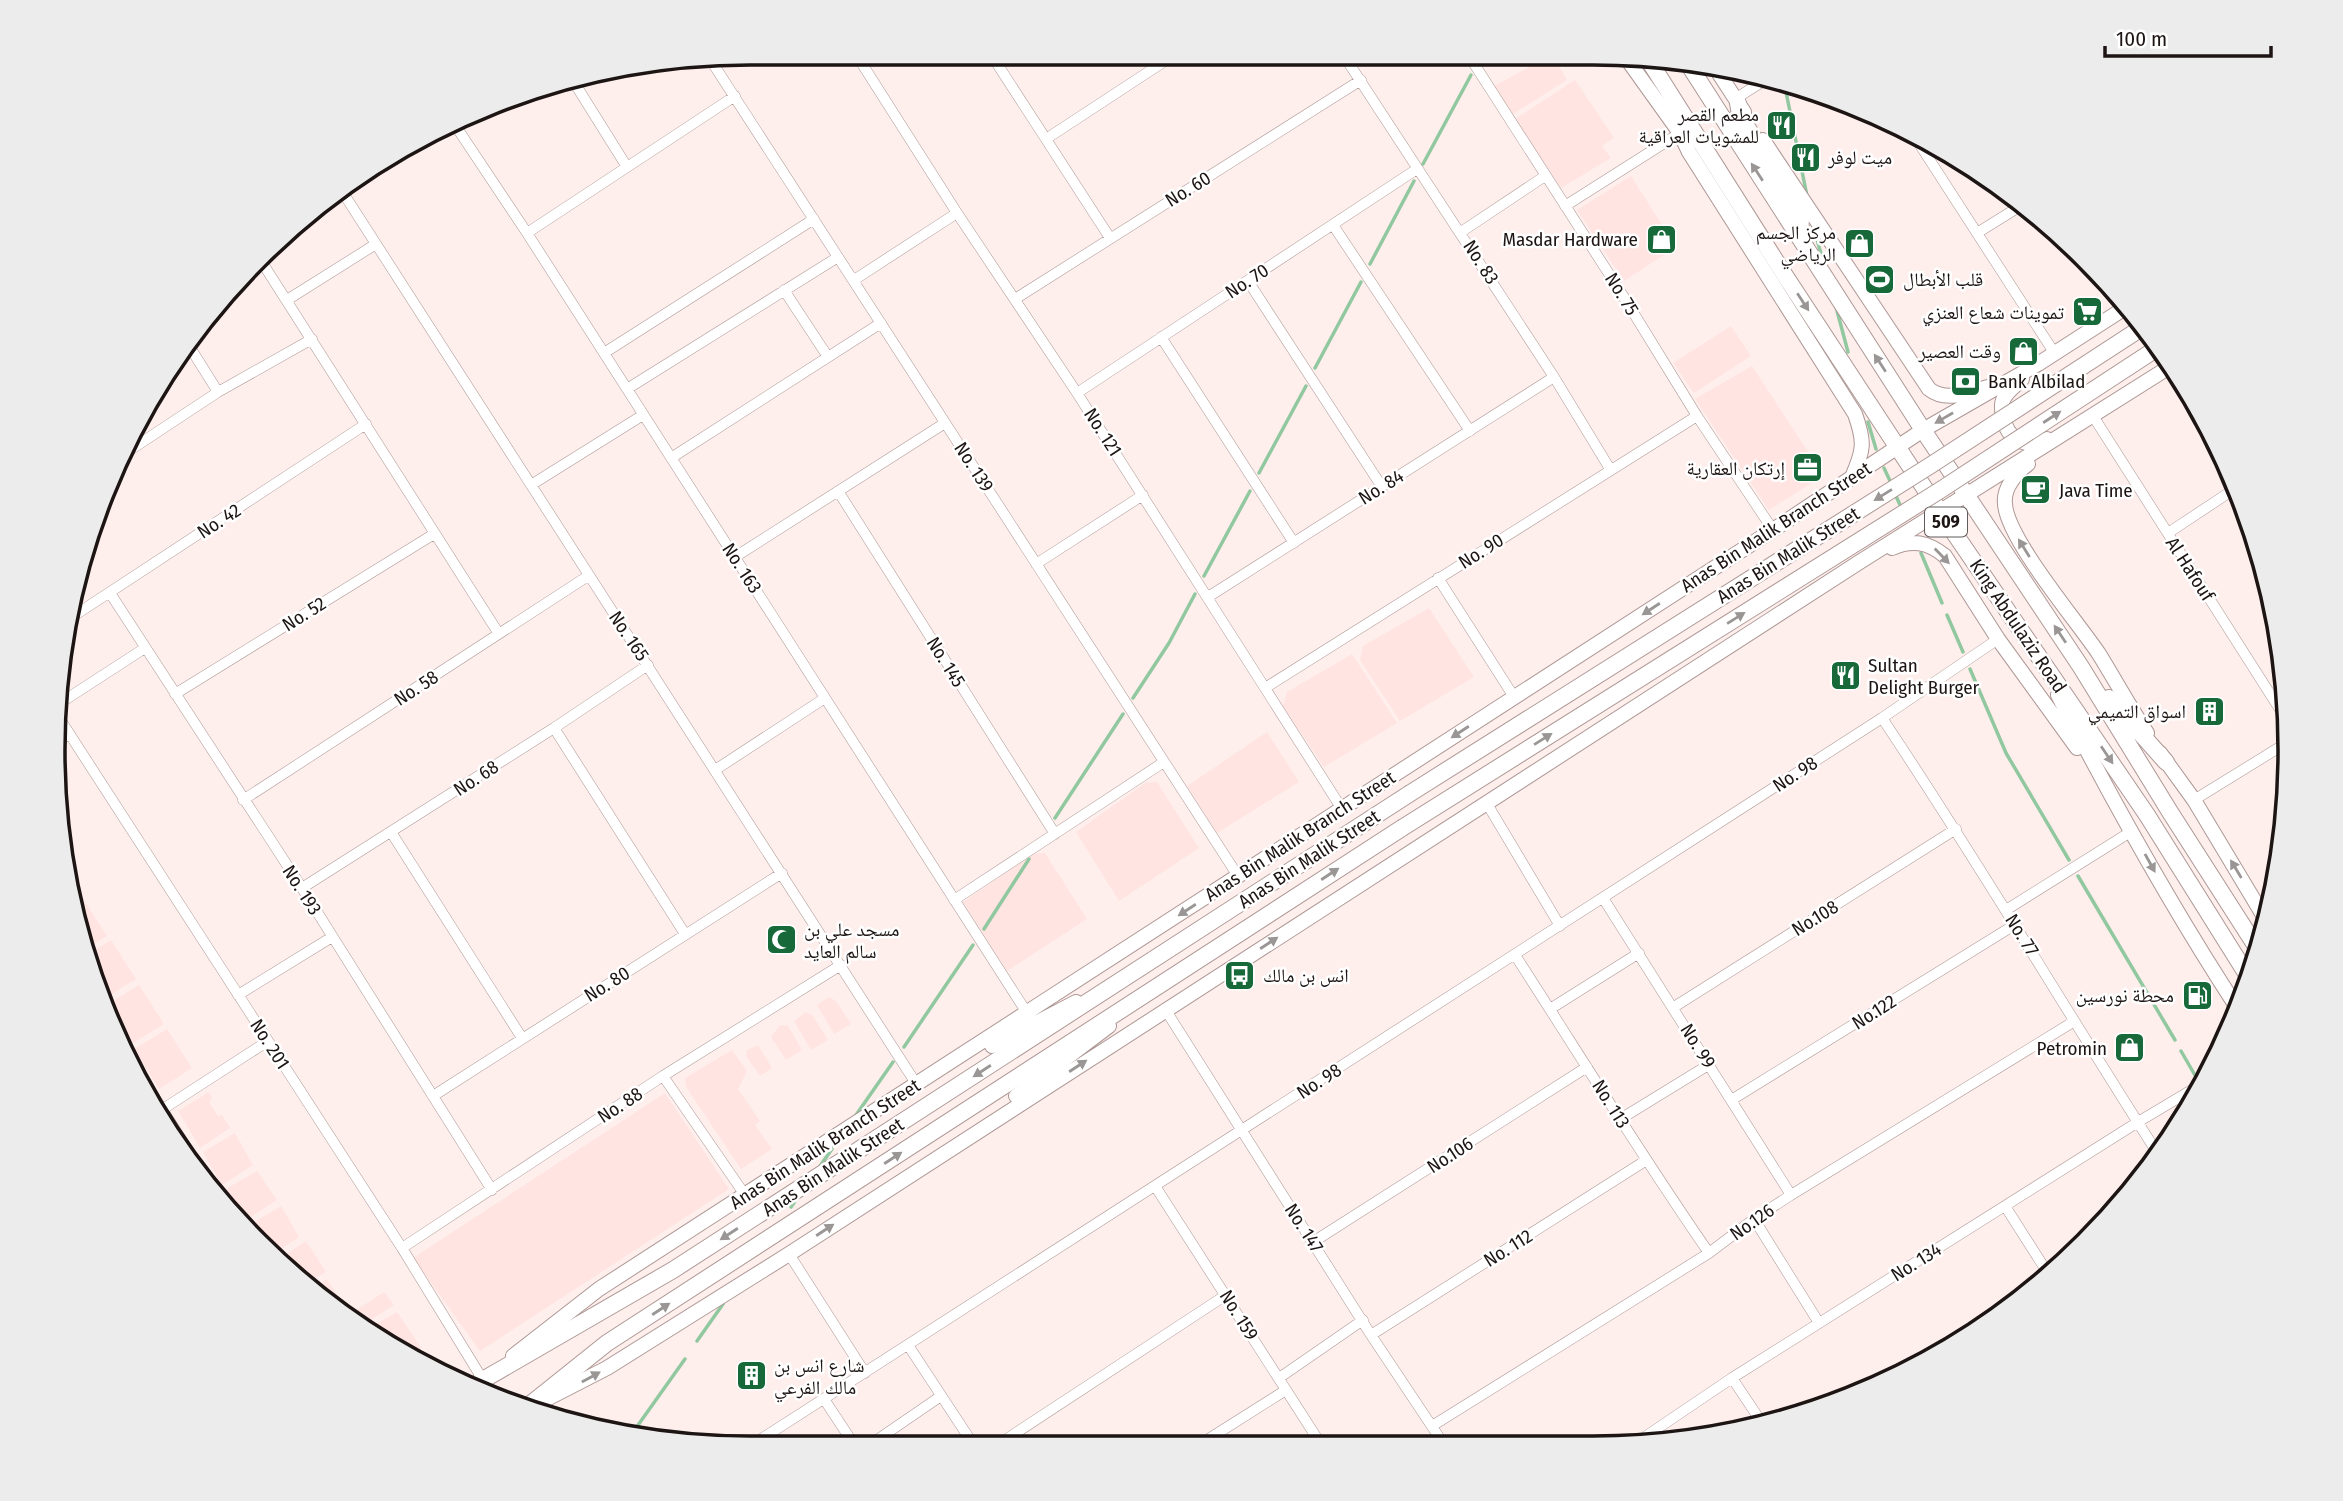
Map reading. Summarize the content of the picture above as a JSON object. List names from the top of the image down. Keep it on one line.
{"streets":{"main road":["509","Anas Bin Malik Street","King Abdulaziz Road"],"street":["No. 60","No. 83","No. 70","No. 75","No. 121","No. 139","No. 84","No. 42","Anas Bin Malik Branch Street","No. 90","No. 163","Al Hafouf","No. 52","No. 165","No. 145","No. 58","No. 98","No. 68","No. 193","No.108","No. 77","No. 80","No.122","No. 201","No. 99","No. 113","No. 88","No.106","No.126","No. 147","No. 112","No. 134","No. 159"]},"crossings":[["No. 60","No. 83"],["No. 60","No. 121"],["No. 83","No. 70"],["No. 83","No. 84"],["No. 83","No. 90"],["No. 70","No. 121"],["No. 75","Anas Bin Malik Branch Street"],["No. 75","No. 90"],["No. 121","No. 84"],["No. 121","Anas Bin Malik Branch Street"],["No. 121","No. 90"],["No. 139","Anas Bin Malik Branch Street"],["No. 42","No. 193"],["Anas Bin Malik Branch Street","No. 163"],["Anas Bin Malik Branch Street","King Abdulaziz Road"],["Anas Bin Malik Branch Street","No. 165"],["No. 52","No. 193"],["No. 165","No. 58"],["No. 165","No. 68"],["No. 165","No. 80"],["No. 165","No. 88"],["No. 58","No. 193"],["No. 98","No. 77"],["No. 98","No. 99"],["No. 98","No. 113"],["No. 98","No. 147"],["No. 98","No. 159"],["No. 68","No. 193"],["No. 193","No. 80"],["No. 193","No. 88"],["No.108","No. 77"],["No.108","No. 99"],["No. 77","No.122"],["No. 77","No.126"],["No. 77","No. 134"],["No.122","No. 99"],["No. 201","No. 88"],["No. 99","No.126"],["No. 113","No.106"],["No. 113","No.126"],["No. 113","No. 112"],["No.106","No. 147"],["No.126","No. 147"],["No. 147","No. 112"]],"places":{"restaurant":["مطعم القصر للمشويات العراقية","ميت لوفر","Sultan Delight Burger"],"shop":["Masdar Hardware","مركز الجسم الرياضي","وقت العصير","Petromin"],"sports":["قلب الأبطال"],"supermarket":["تموينات شعاع العنزي"],"bank":["Bank Albilad"],"office":["إرتكان العقارية"],"cafe":["Java Time"],"building":["اسواق التميمي","شارع انس بن مالك الفرعي"],"mosque":["مسجد علي بن سالم العايد"],"bus stop":["انس بن مالك"],"fuel station":["محطة نورسين"]},"scale_bar":"100 m"}
